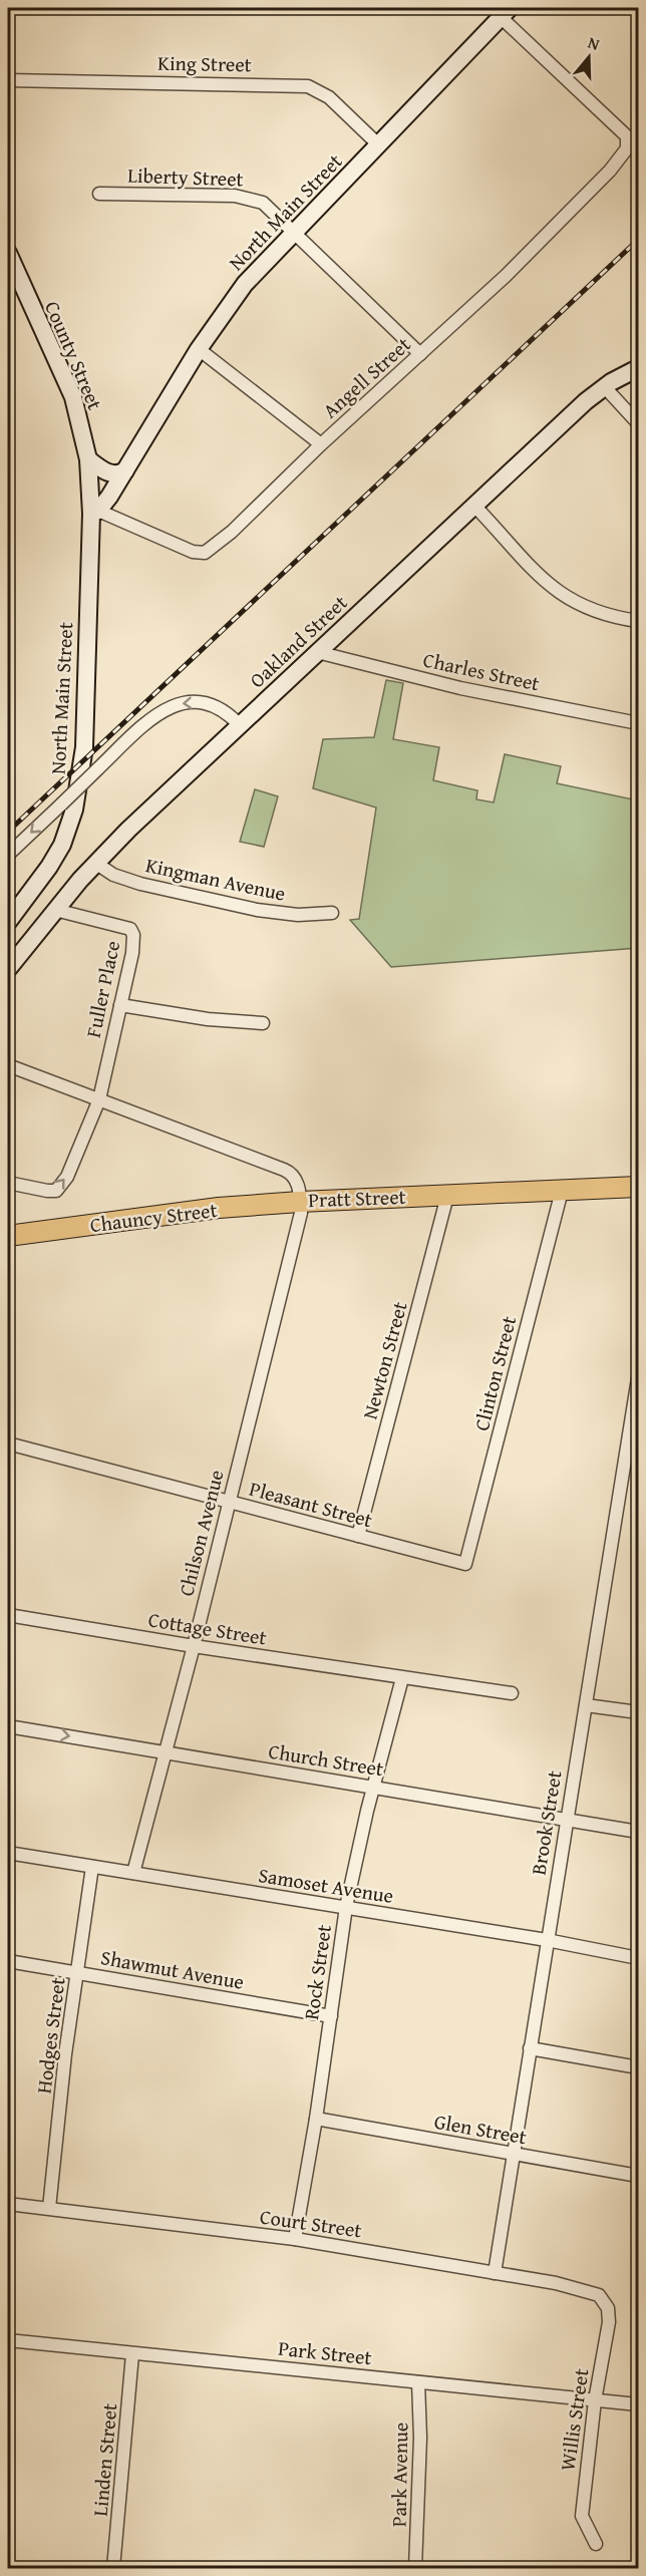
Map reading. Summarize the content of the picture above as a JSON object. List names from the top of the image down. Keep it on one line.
{"streets":{"main road":["Pratt Street","Chauncy Street"],"street":["King Street","Liberty Street","North Main Street","County Street","Angell Street","Oakland Street","Charles Street","Kingman Avenue","Fuller Place","Newton Street","Clinton Street","Pleasant Street","Chilson Avenue","Cottage Street","Church Street","Brook Street","Samoset Avenue","Shawmut Avenue","Rock Street","Hodges Street","Glen Street","Court Street","Park Street","Willis Street","Linden Street","Park Avenue"]},"crossings":[["King Street","North Main Street"],["Liberty Street","North Main Street"],["Liberty Street","Angell Street"],["North Main Street","County Street"],["North Main Street","Angell Street"],["County Street","Angell Street"],["Oakland Street","Charles Street"],["Oakland Street","Kingman Avenue"],["Oakland Street","Fuller Place"],["Fuller Place","Pratt Street"],["Pratt Street","Chauncy Street"],["Pratt Street","Newton Street"],["Pratt Street","Clinton Street"],["Pratt Street","Chilson Avenue"],["Chauncy Street","Chilson Avenue"],["Newton Street","Pleasant Street"],["Clinton Street","Pleasant Street"],["Pleasant Street","Chilson Avenue"],["Chilson Avenue","Cottage Street"],["Chilson Avenue","Church Street"],["Chilson Avenue","Samoset Avenue"],["Cottage Street","Rock Street"],["Church Street","Brook Street"],["Church Street","Rock Street"],["Brook Street","Samoset Avenue"],["Brook Street","Glen Street"],["Brook Street","Court Street"],["Samoset Avenue","Rock Street"],["Samoset Avenue","Hodges Street"],["Shawmut Avenue","Rock Street"],["Shawmut Avenue","Hodges Street"],["Rock Street","Glen Street"],["Rock Street","Court Street"],["Hodges Street","Court Street"],["Court Street","Willis Street"],["Park Street","Willis Street"],["Park Street","Linden Street"],["Park Street","Park Avenue"]],"north":"top"}
